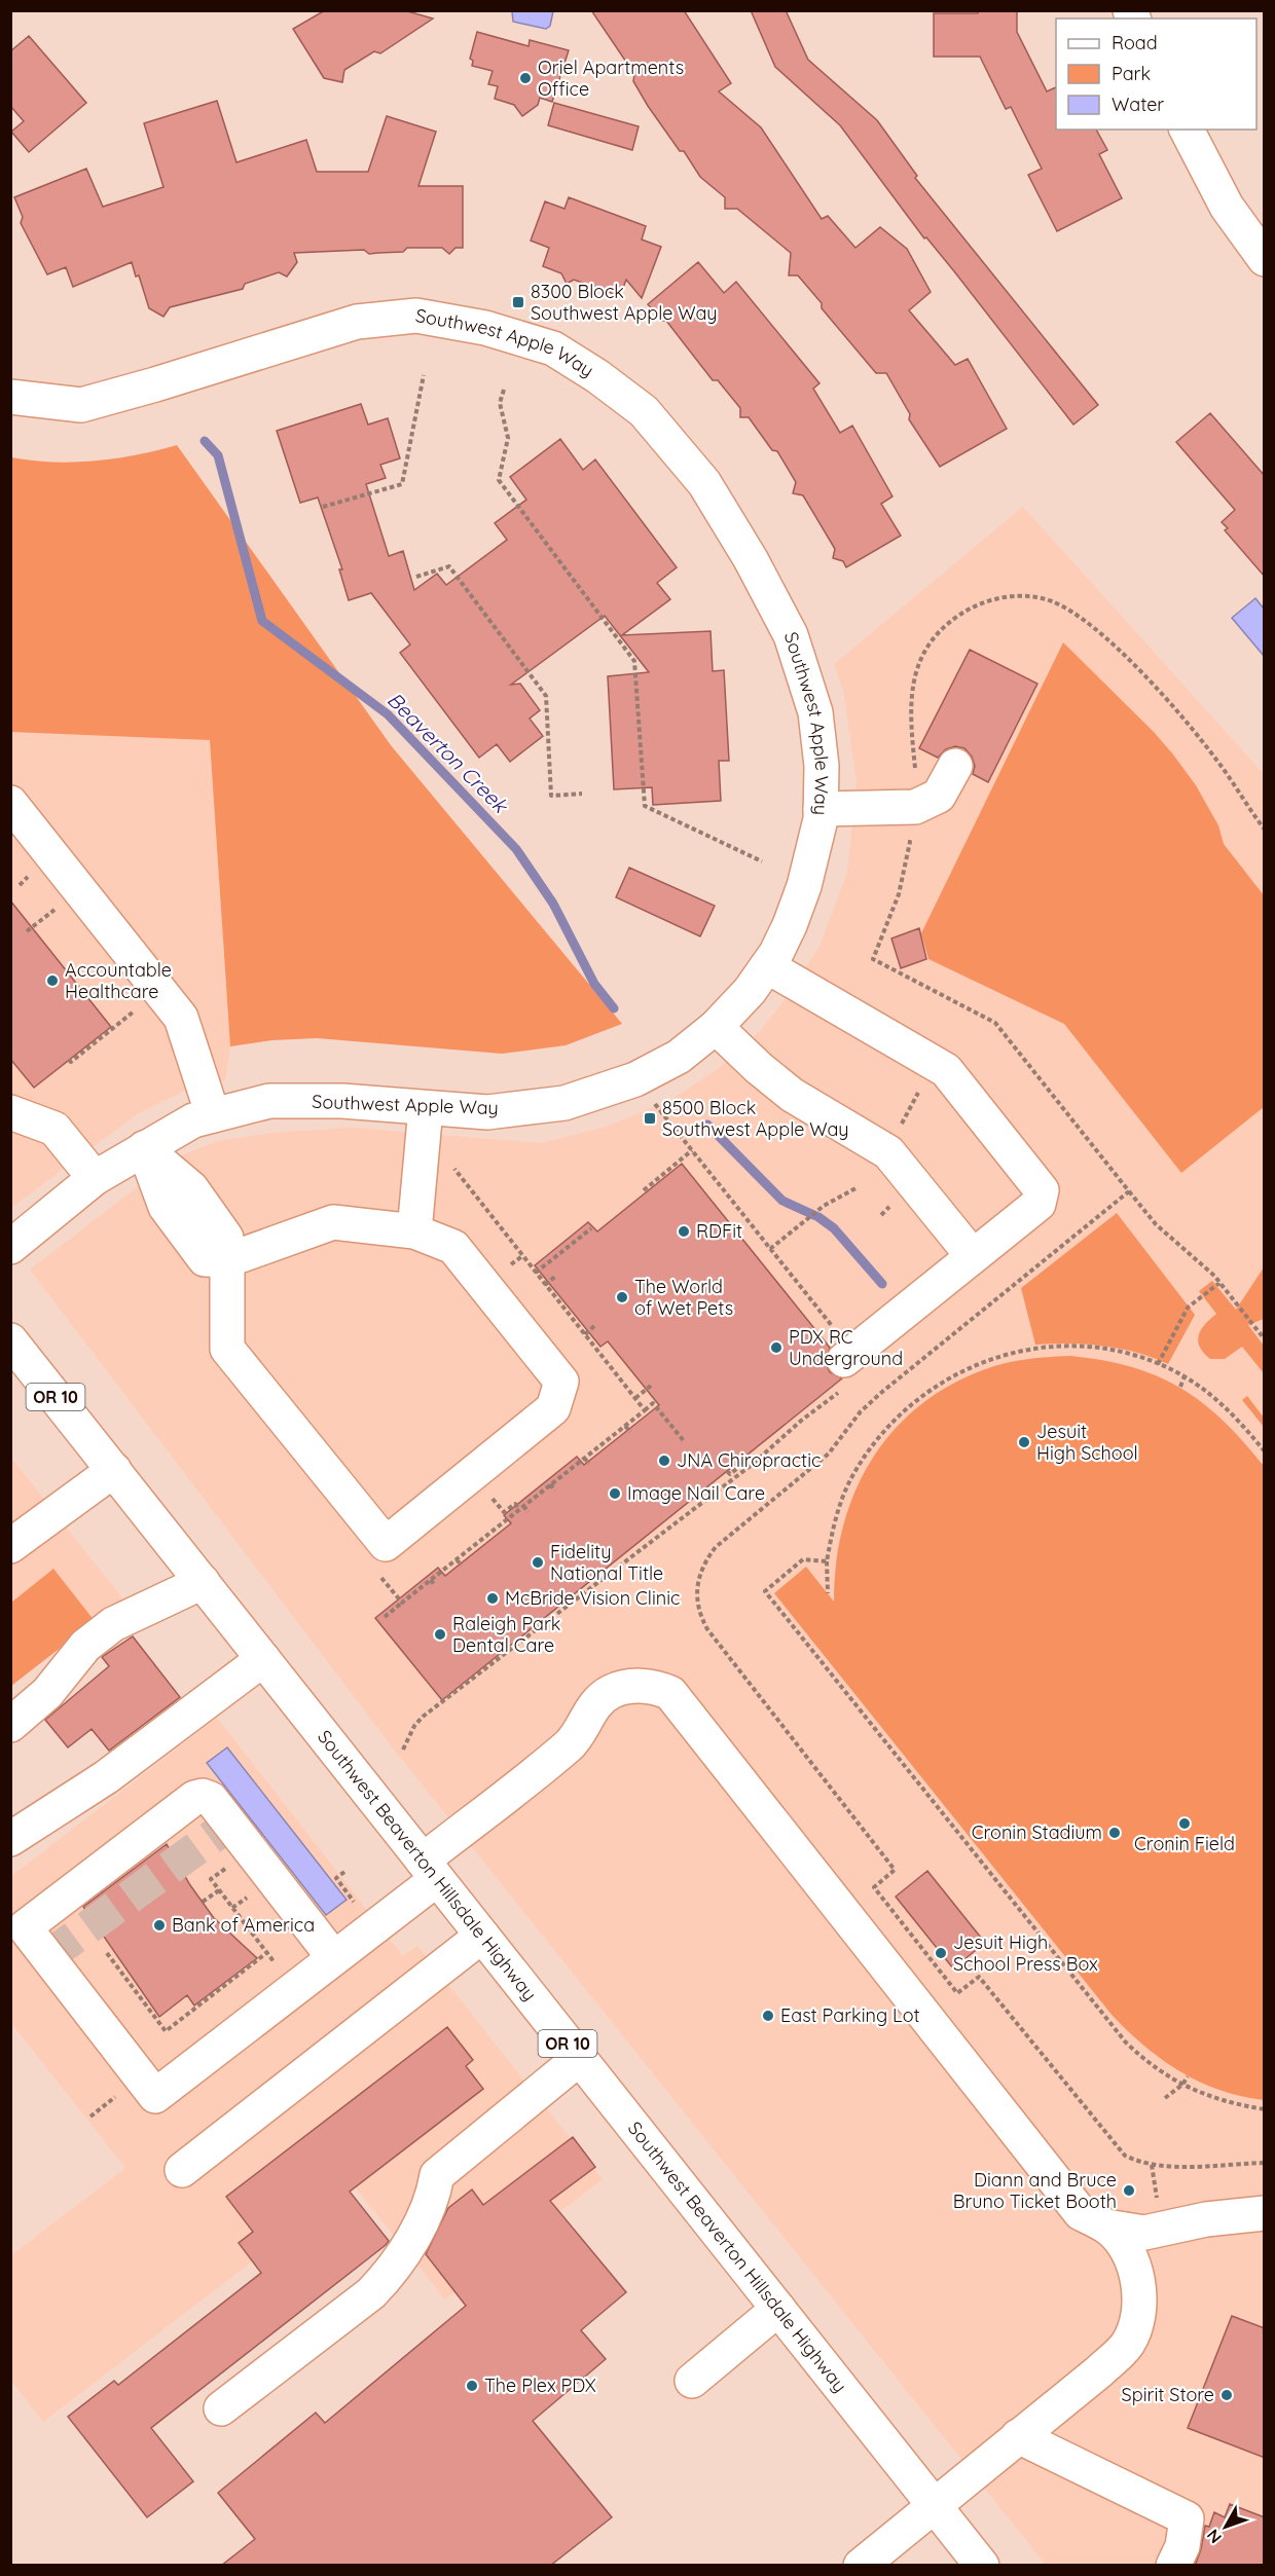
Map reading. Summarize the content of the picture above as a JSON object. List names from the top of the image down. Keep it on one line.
{"streets":{"street":["Southwest Apple Way","OR 10","Southwest Beaverton Hillsdale Highway"]},"water":["Beaverton Creek"],"places":{"other":["Oriel Apartments Office","Accountable Healthcare","RDFit","The World of Wet Pets","PDX RC Underground","Jesuit High School","JNA Chiropractic","Image Nail Care","Fidelity National Title","McBride Vision Clinic","Raleigh Park Dental Care","Cronin Field","Cronin Stadium","Bank of America","Jesuit High School Press Box","East Parking Lot","Diann and Bruce Bruno Ticket Booth","The Plex PDX","Spirit Store"],"transit":["8300 Block Southwest Apple Way","8500 Block Southwest Apple Way"]},"legend":["Road","Park","Water"],"north":"bottom left"}
